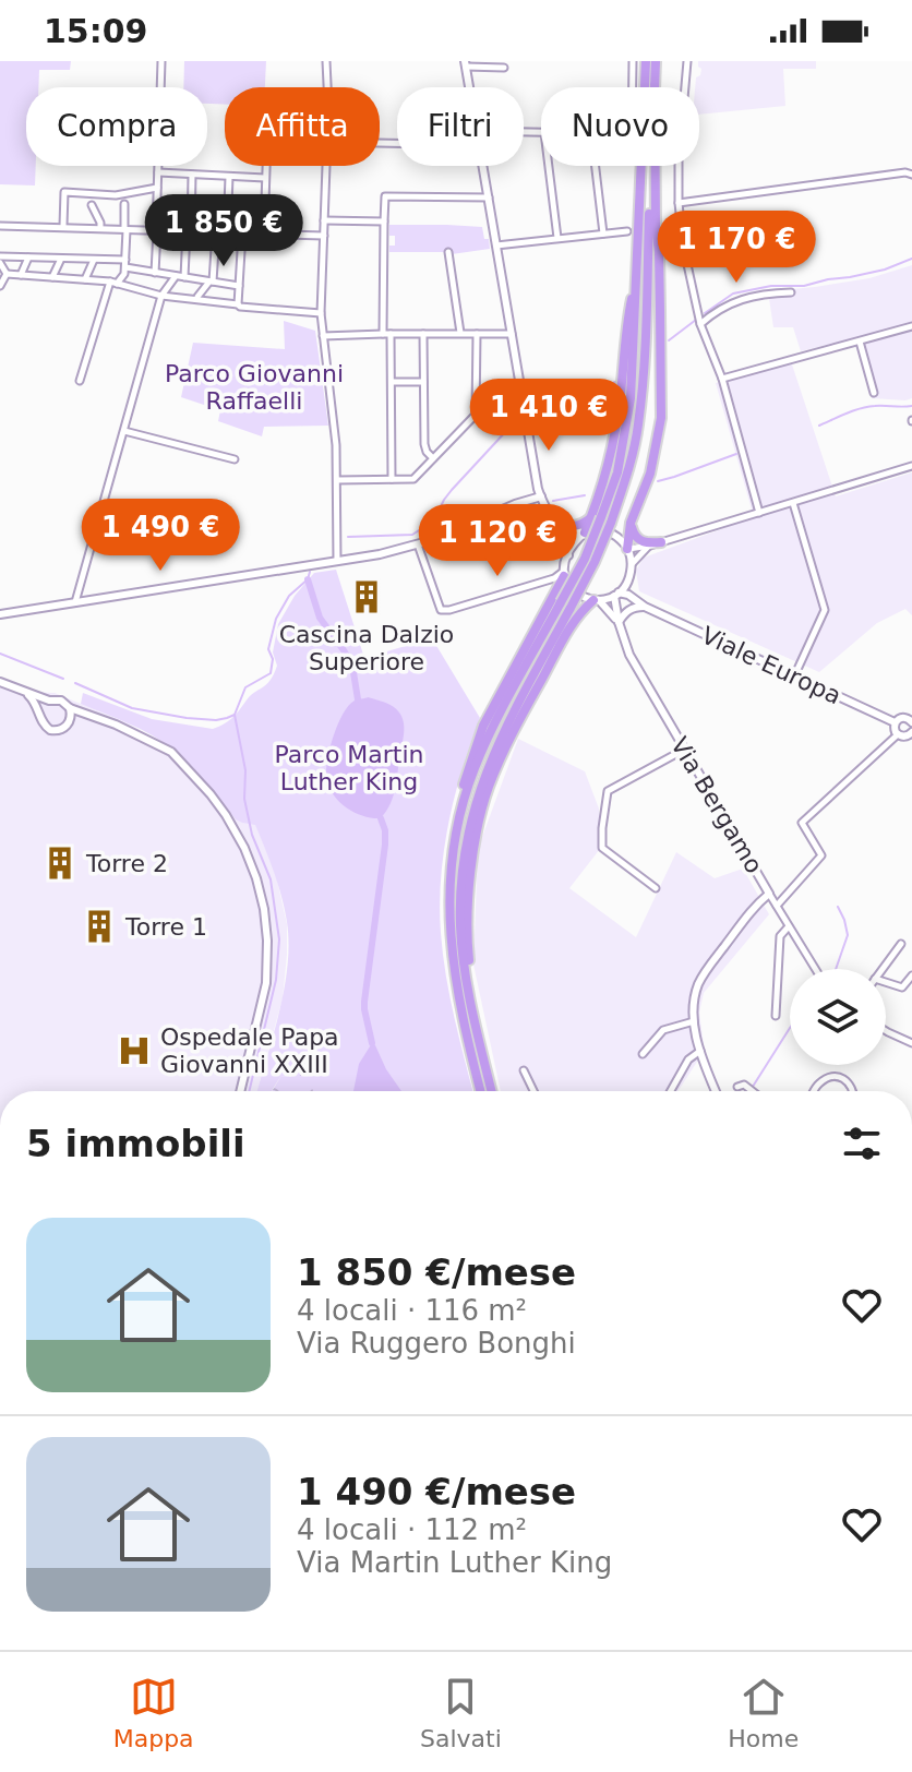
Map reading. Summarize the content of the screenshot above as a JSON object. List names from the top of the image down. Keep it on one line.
{"streets":{"street":["Viale Europa","Via Bergamo"]},"crossings":[["Viale Europa","Via Bergamo"]],"parks":["Parco Giovanni Raffaelli","Parco Martin Luther King"],"places":{"building":["Cascina Dalzio Superiore","Torre 2","Torre 1"],"hospital":["Ospedale Papa Giovanni XXIII"]},"page":{"status":"15:09","chip":["Compra","Affitta","Filtri","Nuovo"],"price":["1 850 €","1 170 €","1 410 €","1 490 €","1 120 €"],"heading":"5 immobili","list":[{"name":"1 850 €/mese","note":"4 locali · 116 m² · Via Ruggero Bonghi"},{"name":"1 490 €/mese","note":"4 locali · 112 m² · Via Martin Luther King"}],"tabs":["Mappa","Salvati","Home"]}}
